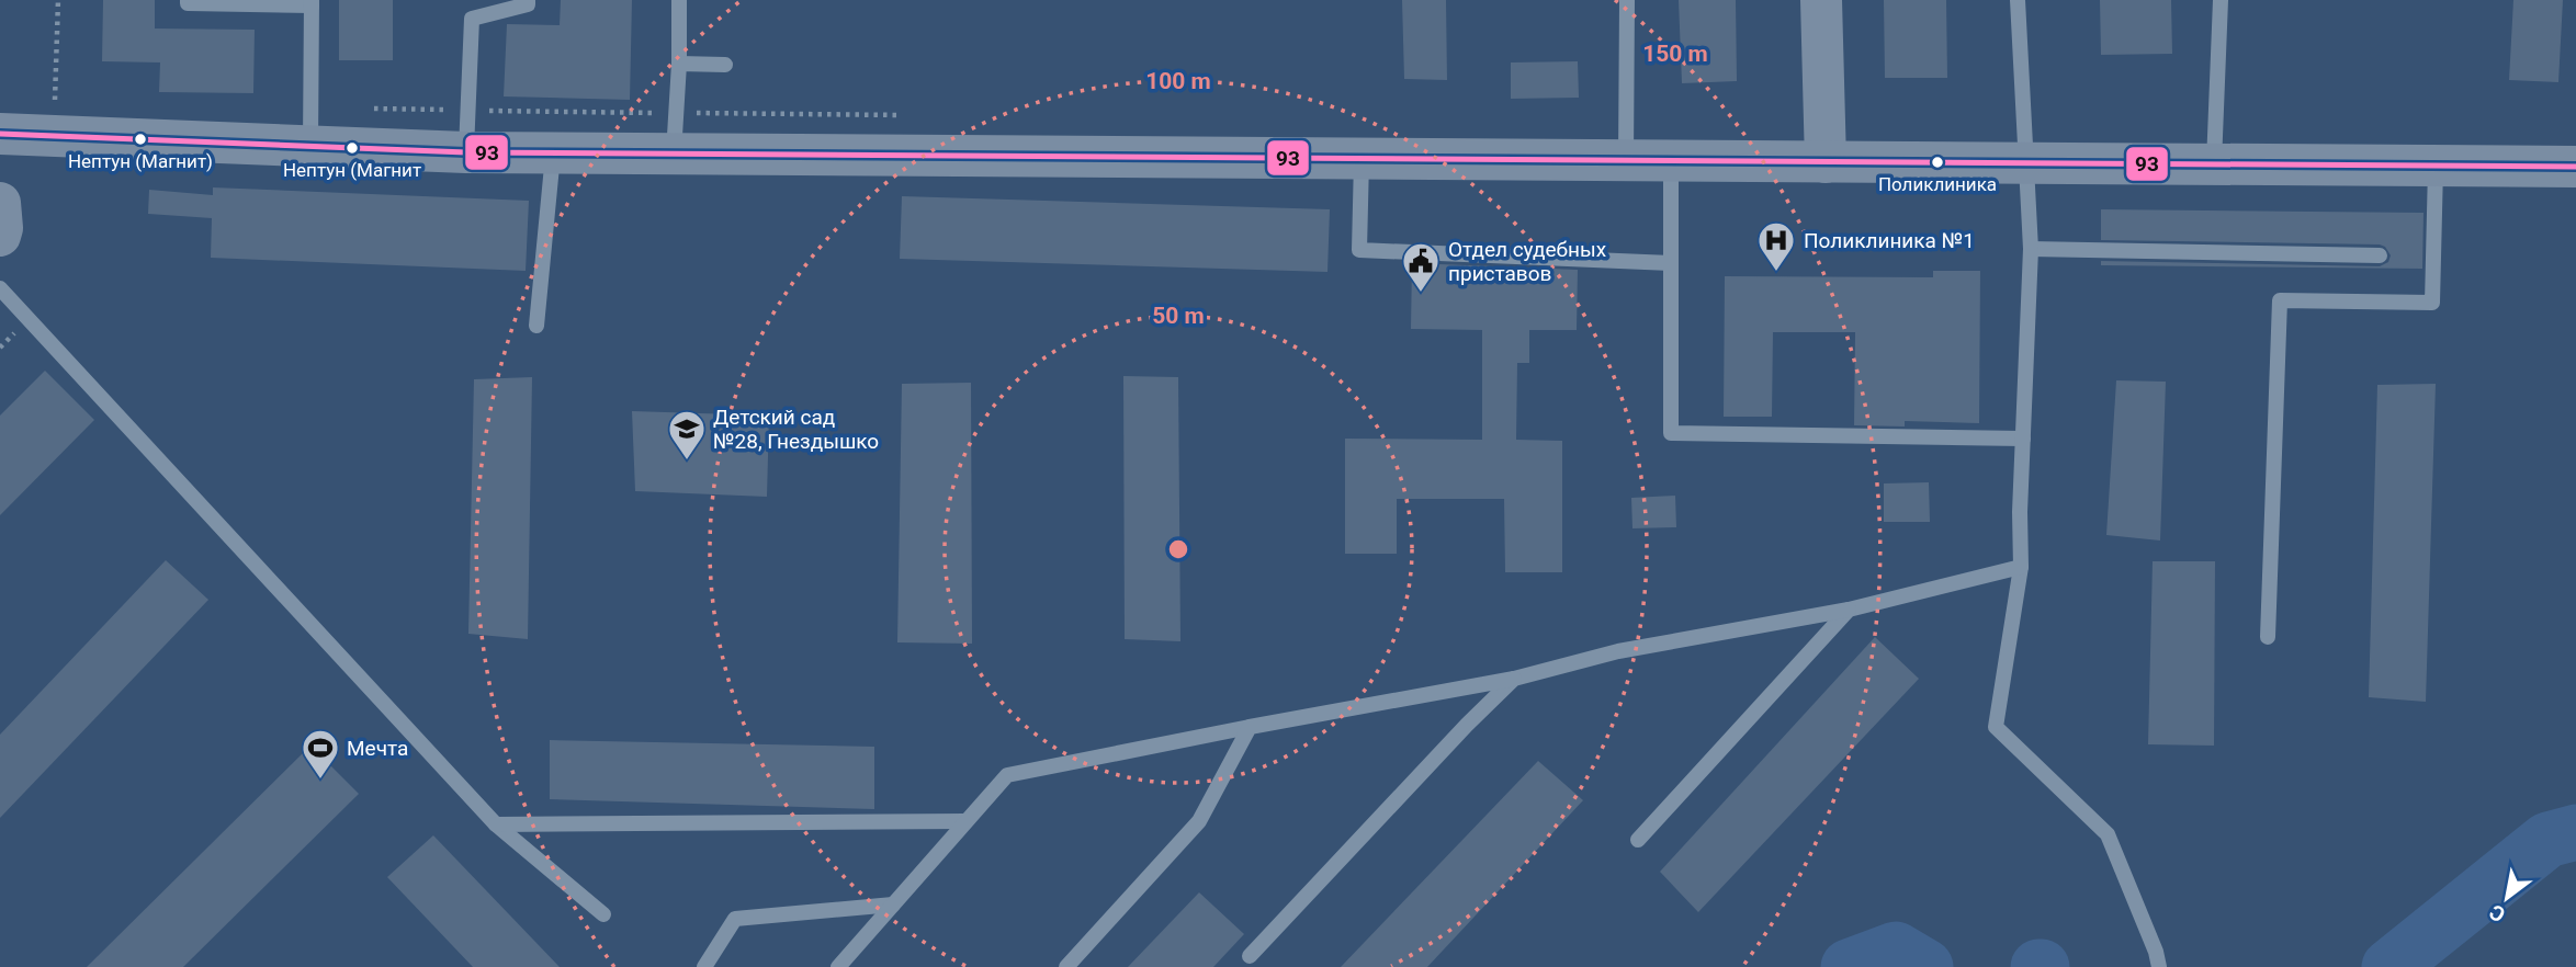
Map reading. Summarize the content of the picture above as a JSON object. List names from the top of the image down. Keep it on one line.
{"places":{"other":["Нептун (Магнит)","Нептун (Магнит","Поликлиника"],"hospital":["Поликлиника №1"],"public building":["Отдел судебных приставов"],"school or university":["Детский сад №28, Гнездышко"],"sports":["Мечта"]},"lines":["transit line 93"],"north":"bottom left","rings":["150 m","100 m","50 m"]}
